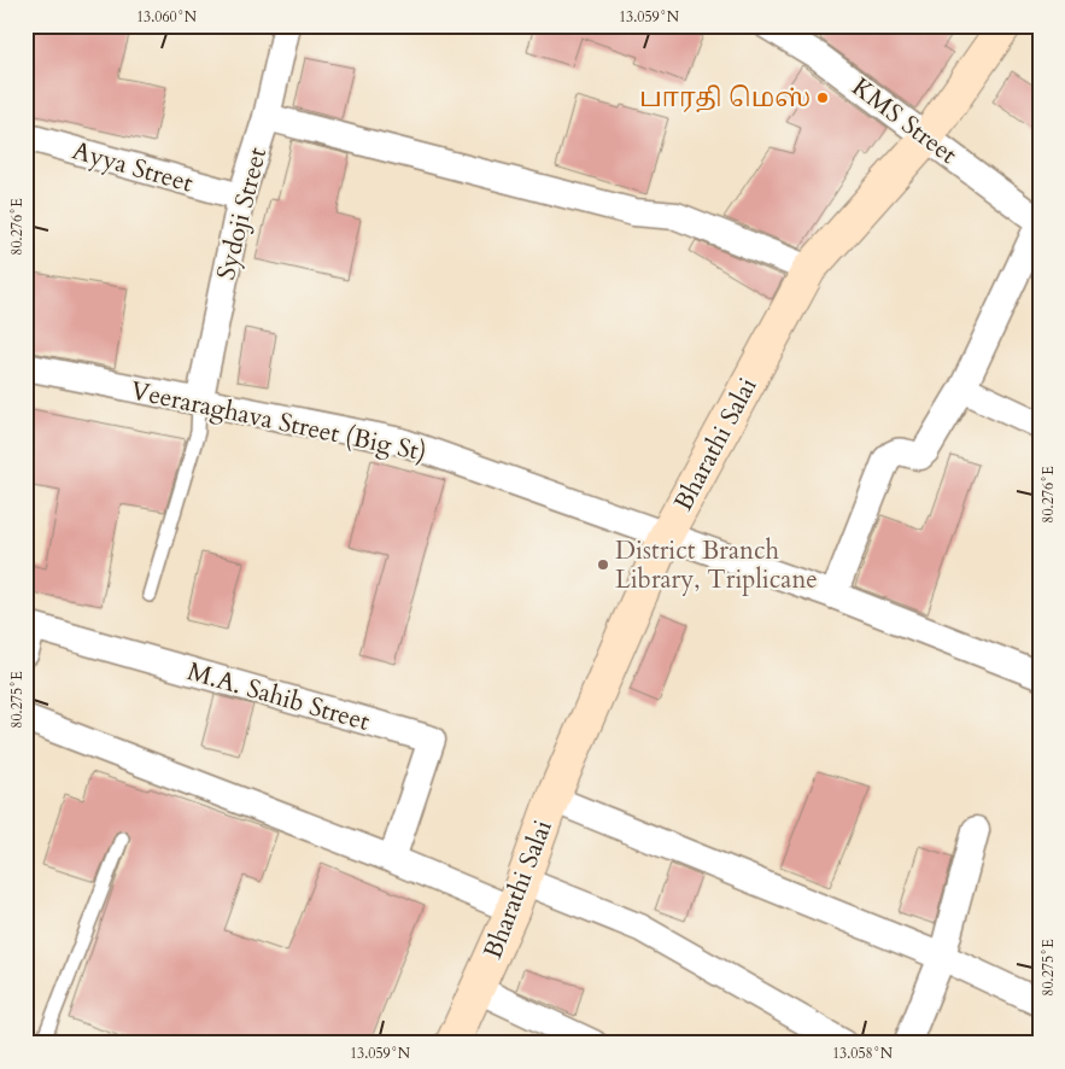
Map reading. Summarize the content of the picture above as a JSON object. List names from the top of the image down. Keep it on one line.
{"streets":{"street":["KMS Street","Ayya Street","Sydoji Street","Veeraraghava Street (Big St)","Bharathi Salai","M.A. Sahib Street"]},"crossings":[["KMS Street","Bharathi Salai"],["Ayya Street","Sydoji Street"],["Sydoji Street","Veeraraghava Street (Big St)"],["Veeraraghava Street (Big St)","Bharathi Salai"]],"places":["பாரதி மெஸ்","District Branch Library, Triplicane"],"coordinates":["13.060°N","13.059°N","80.276°E","80.275°E","13.058°N"]}
